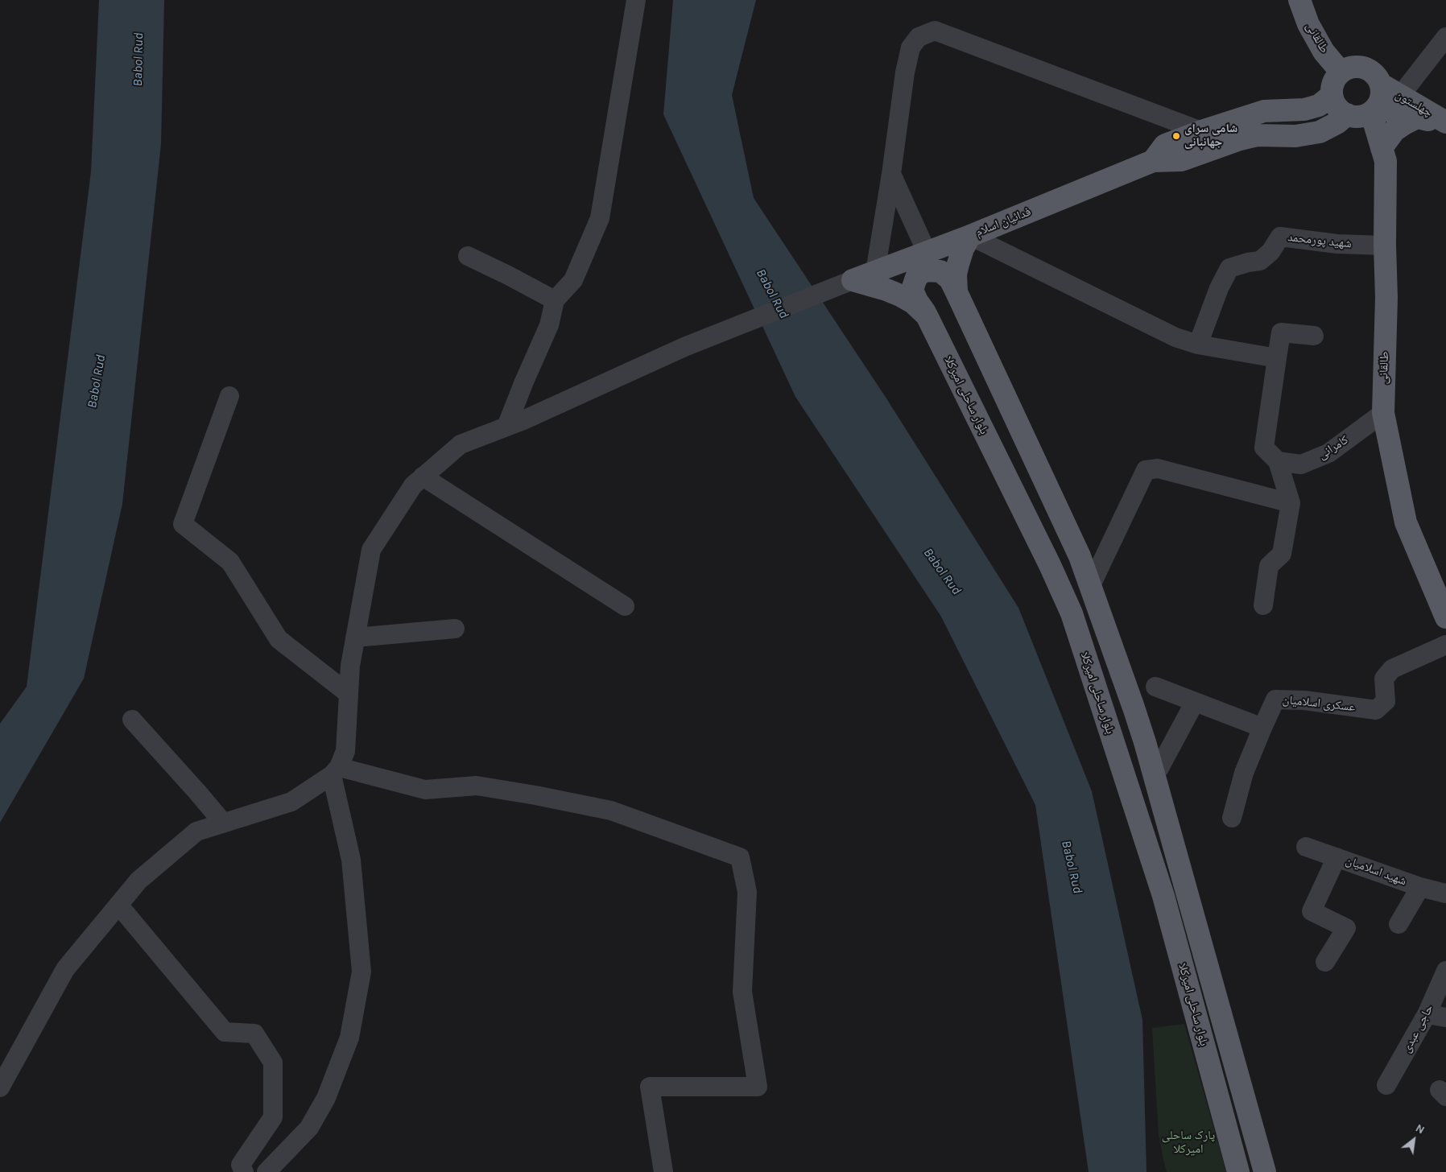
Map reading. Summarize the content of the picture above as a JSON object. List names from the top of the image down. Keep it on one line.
{"streets":{"main road":["طالقانی","چهلستون","فدائیان اسلام","بلوار ساحلی امیرکلا"],"street":["شهید پورمحمد","کامرانی","عسکری اسلامیان","شهید اسلامیان","حاجی عبدی"]},"crossings":[["طالقانی","چهلستون"],["طالقانی","فدائیان اسلام"],["طالقانی","شهید پورمحمد"],["طالقانی","کامرانی"],["چهلستون","فدائیان اسلام"],["فدائیان اسلام","بلوار ساحلی امیرکلا"]],"water":["Babol Rud"],"parks":["پارک ساحلی امیرکلا"],"places":["شامی سرای جهانبانی"],"north":"top right"}
